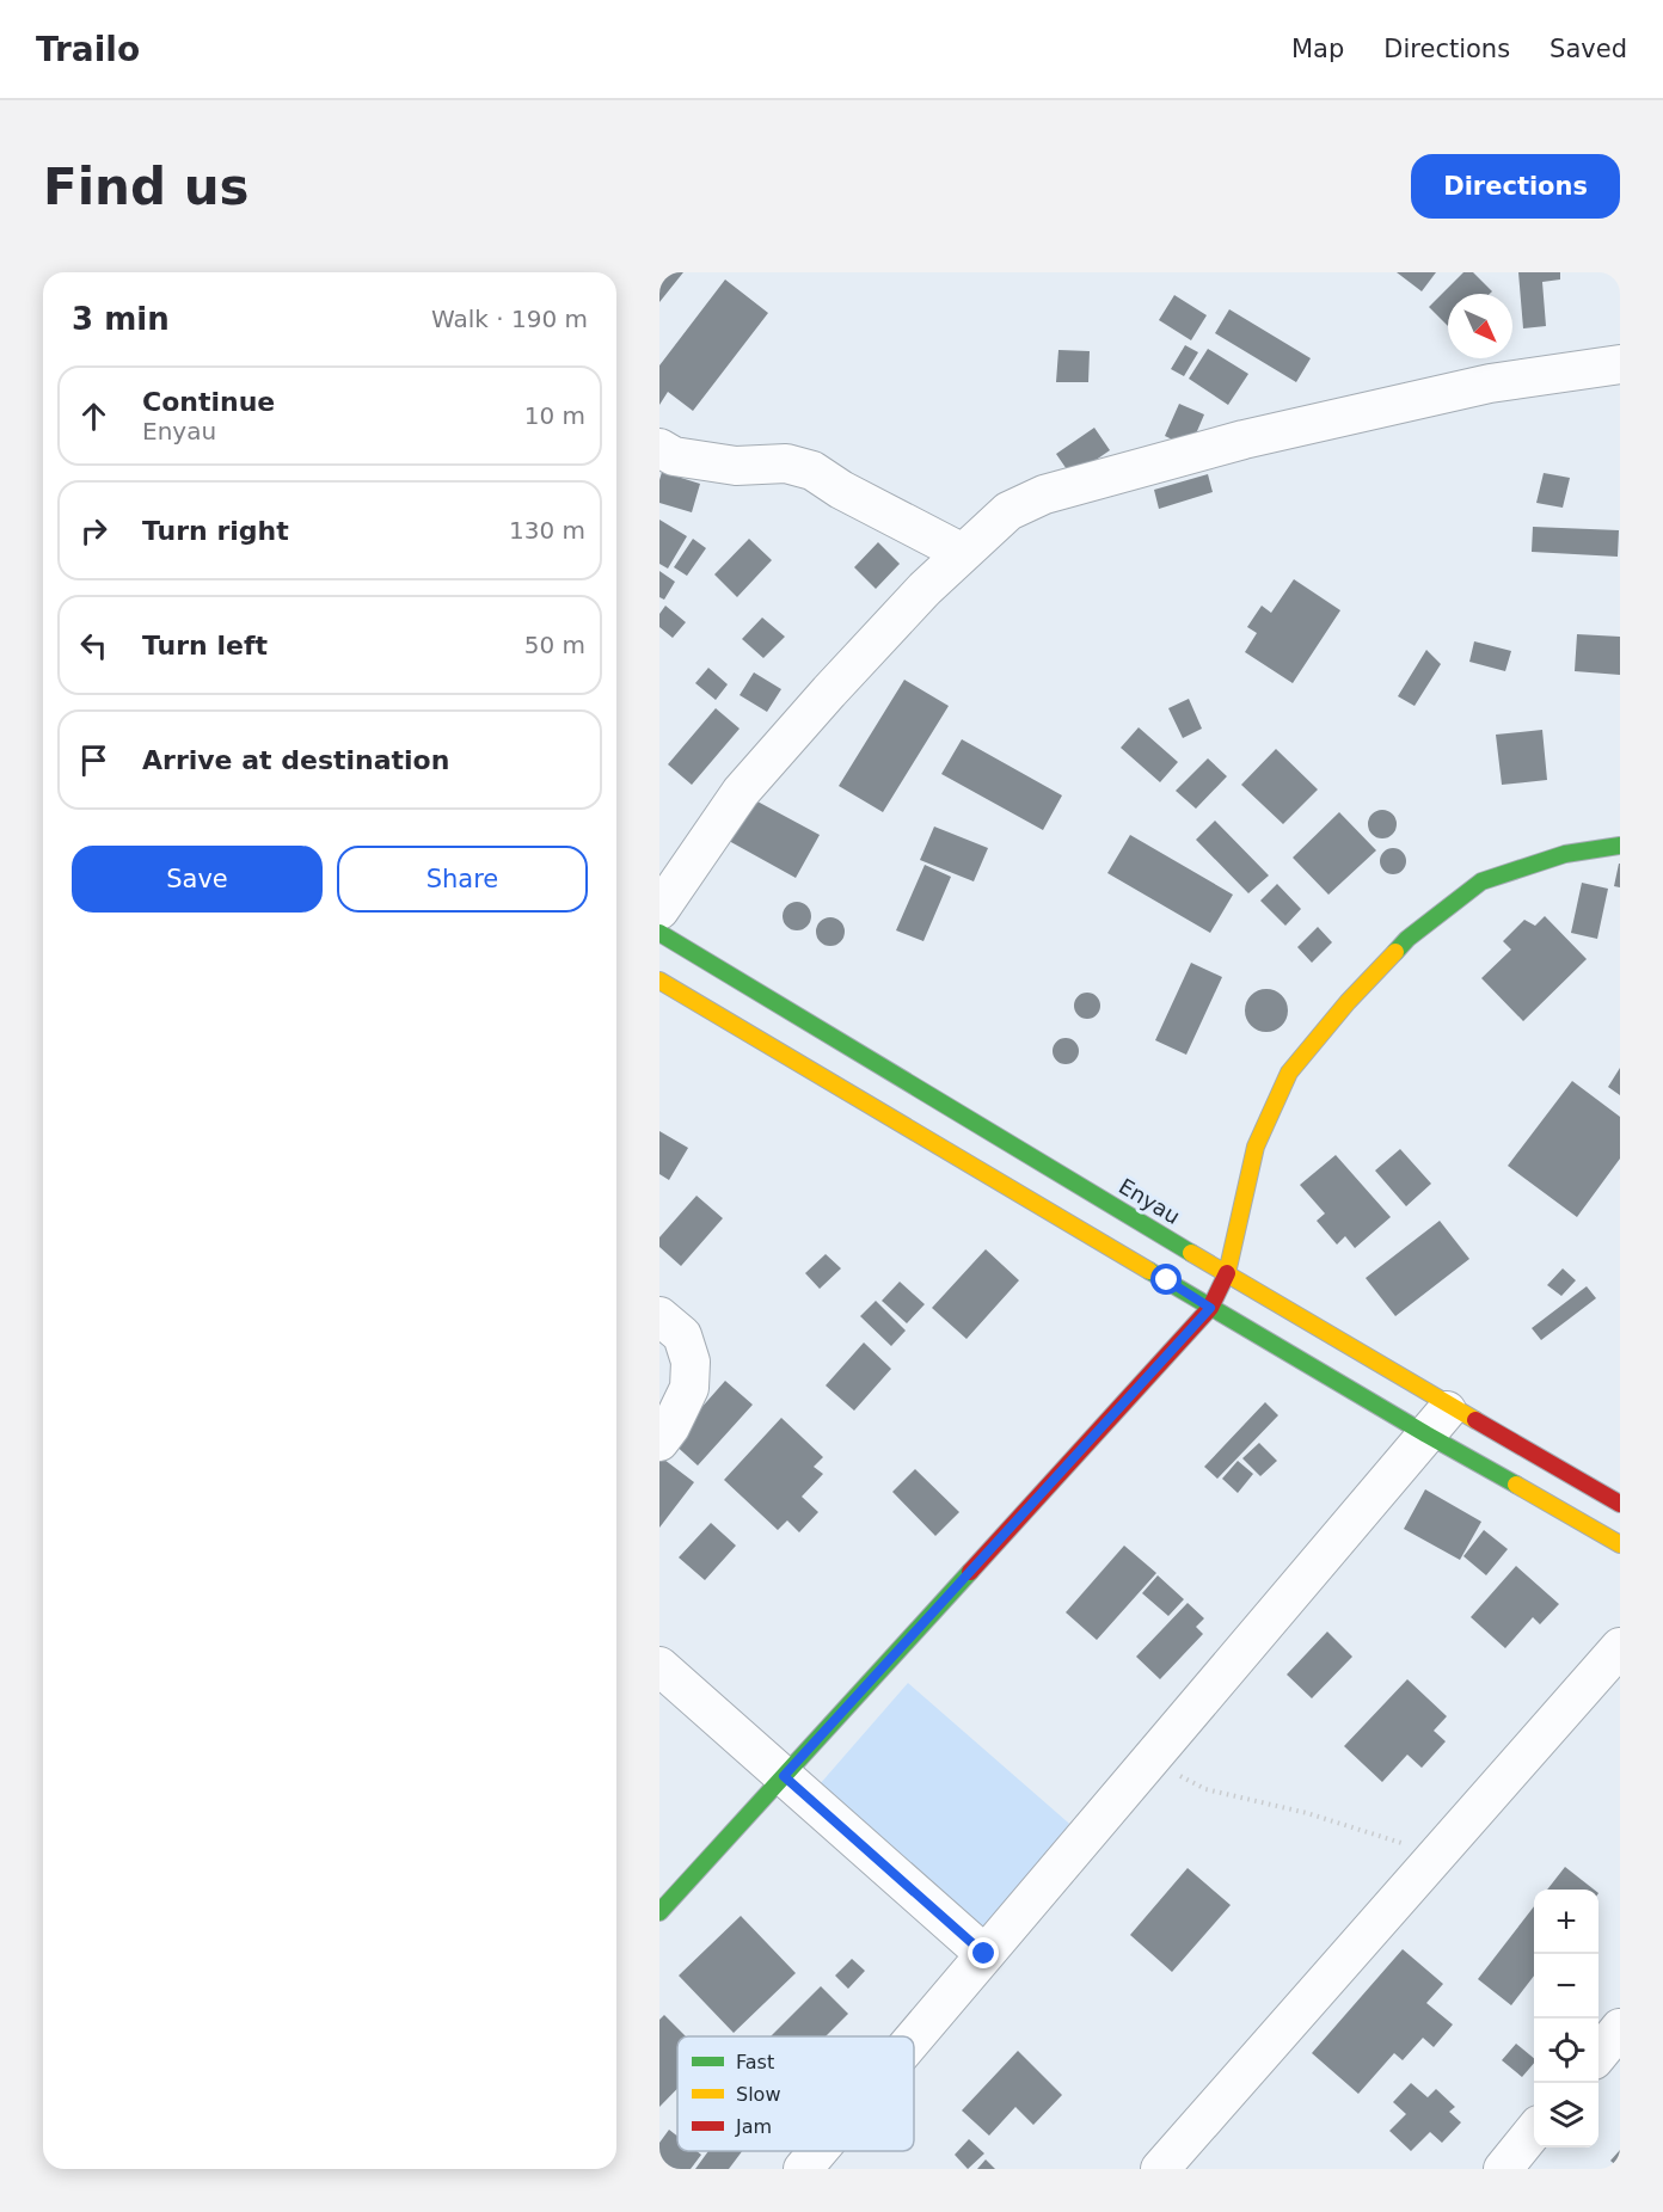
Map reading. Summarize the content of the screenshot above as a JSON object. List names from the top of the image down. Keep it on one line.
{"streets":{"street":["Enyau"]},"legend":["Fast","Slow","Jam"],"north":"bottom right","page":{"header":"Trailo","nav":["Map","Directions","Saved"],"buttons":["Directions",["Save","Share"]],"title":"Find us","heading":["3 min","Walk · 190 m"],"list":[["Continue","Enyau","10 m"],["Turn right","130 m"],["Turn left","50 m"],"Arrive at destination"],"map_buttons":["+","−"]}}
